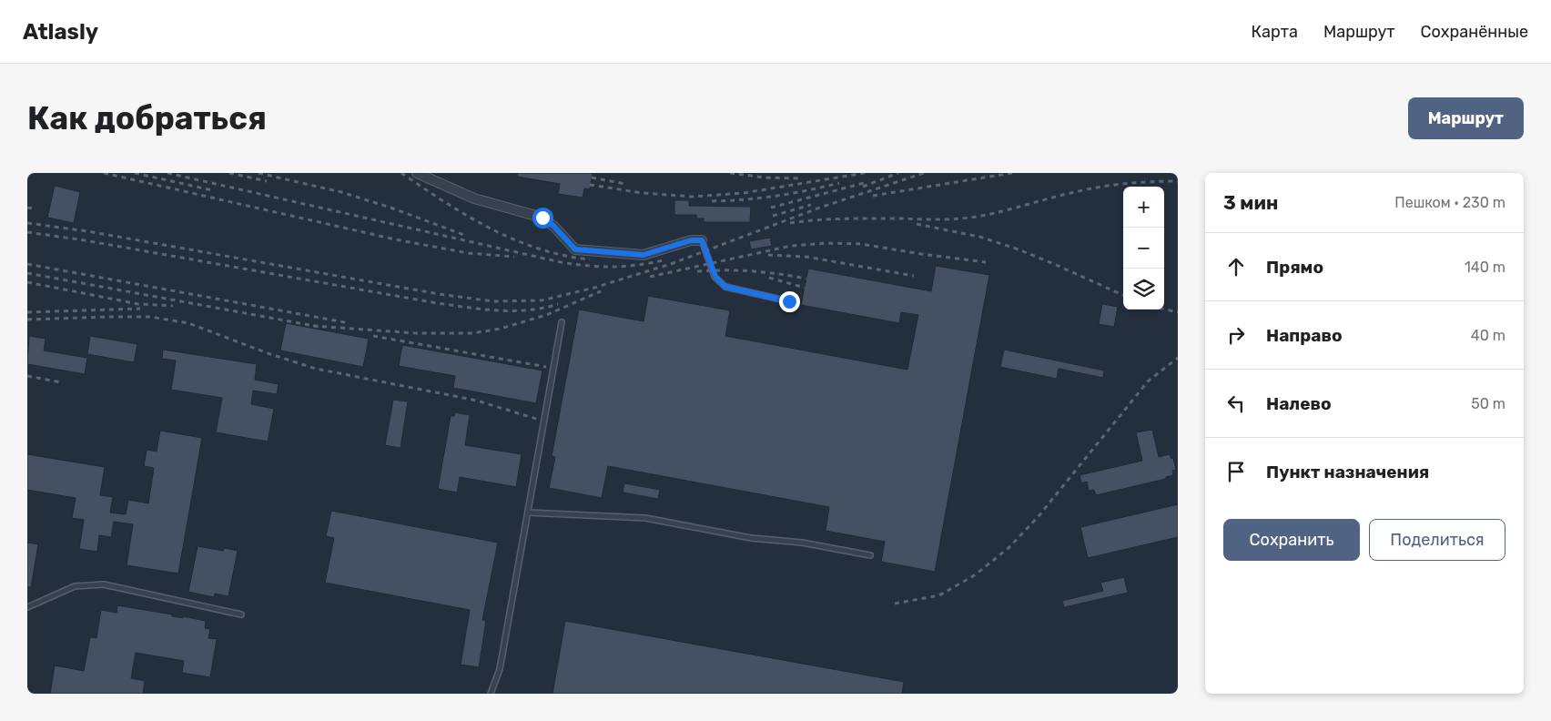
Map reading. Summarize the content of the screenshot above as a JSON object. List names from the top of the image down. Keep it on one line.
{"page":{"header":"Atlasly","nav":["Карта","Маршрут","Сохранённые"],"buttons":["Маршрут",["Сохранить","Поделиться"]],"title":"Как добраться","heading":["3 мин","Пешком · 230 m"],"map_buttons":["+","−"],"list":[["Прямо","140 m"],["Направо","40 m"],["Налево","50 m"],"Пункт назначения"]}}
